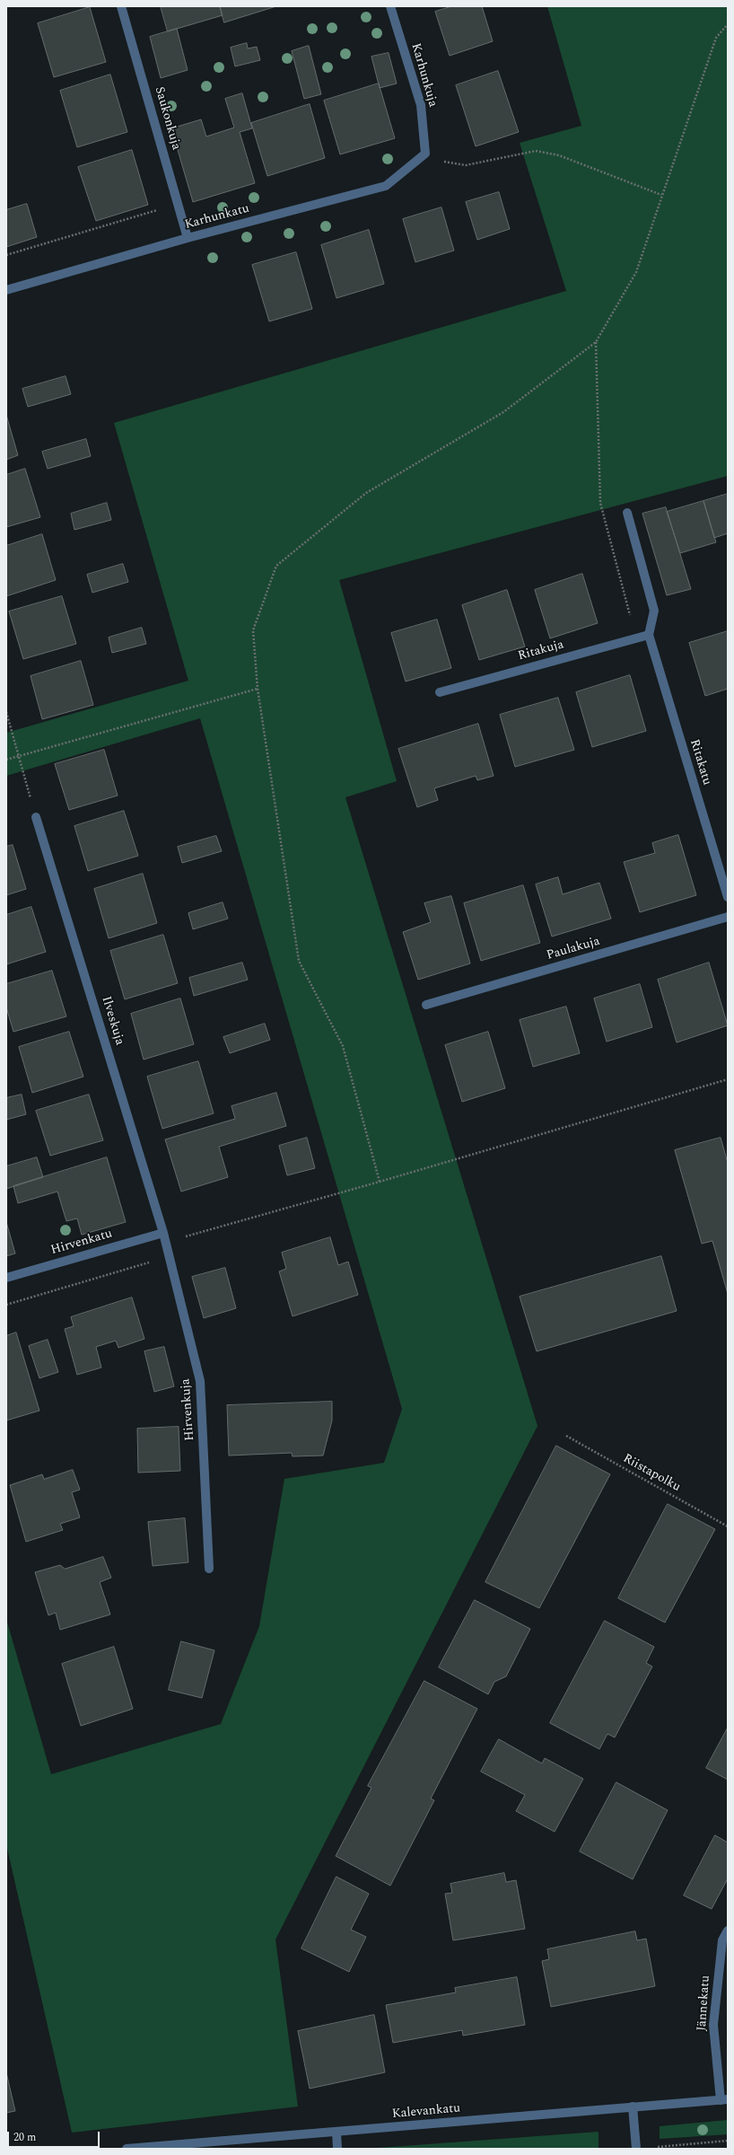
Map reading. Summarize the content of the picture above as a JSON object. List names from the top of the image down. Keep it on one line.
{"streets":{"street":["Karhunkuja","Saukonkuja","Karhunkatu","Ritakuja","Ritakatu","Paulakuja","Ilveskuja","Hirvenkatu","Hirvenkuja","Jännekatu","Kalevankatu"],"path":["Riistapolku"]},"crossings":[["Karhunkuja","Karhunkatu"],["Saukonkuja","Karhunkatu"],["Ritakuja","Ritakatu"],["Ilveskuja","Hirvenkatu"],["Ilveskuja","Hirvenkuja"],["Hirvenkatu","Hirvenkuja"],["Jännekatu","Kalevankatu"]],"scale_bar":"20 m"}
